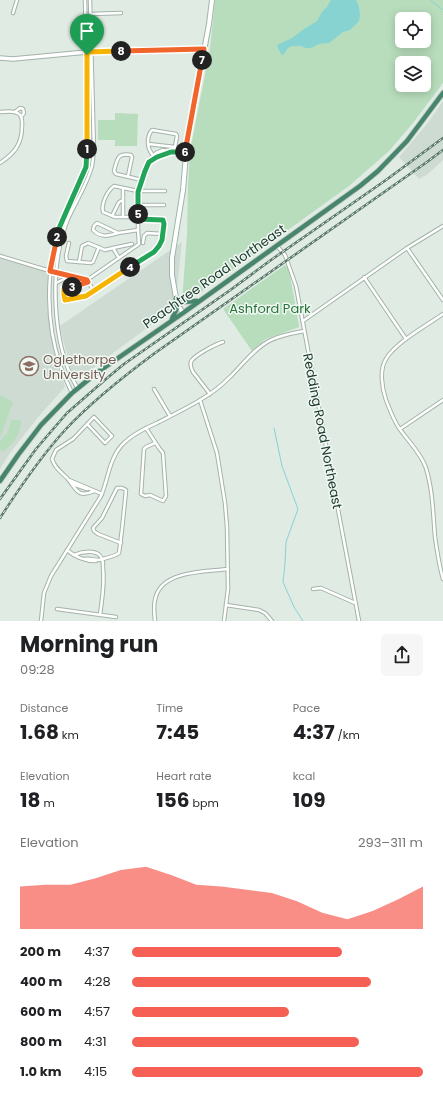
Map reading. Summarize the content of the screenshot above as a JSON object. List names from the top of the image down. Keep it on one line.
{"streets":{"highway":["Peachtree Road Northeast"],"street":["Redding Road Northeast"]},"crossings":[["Peachtree Road Northeast","Redding Road Northeast"]],"parks":["Ashford Park"],"places":{"school or university":["Oglethorpe University"]},"page":{"pins":["8","7","1","6","5","2","4","3"],"heading":["Morning run","09:28"],"stats":[["Distance","1.68 km"],["Time","7:45"],["Pace","4:37 /km"],["Elevation","18 m"],["Heart rate","156 bpm"],["kcal","109"]],"chart":["Elevation","293–311 m"],"list":[{"name":"200 m","note":"4:37"},{"name":"400 m","note":"4:28"},{"name":"600 m","note":"4:57"},{"name":"800 m","note":"4:31"},{"name":"1.0 km","note":"4:15"}]}}
